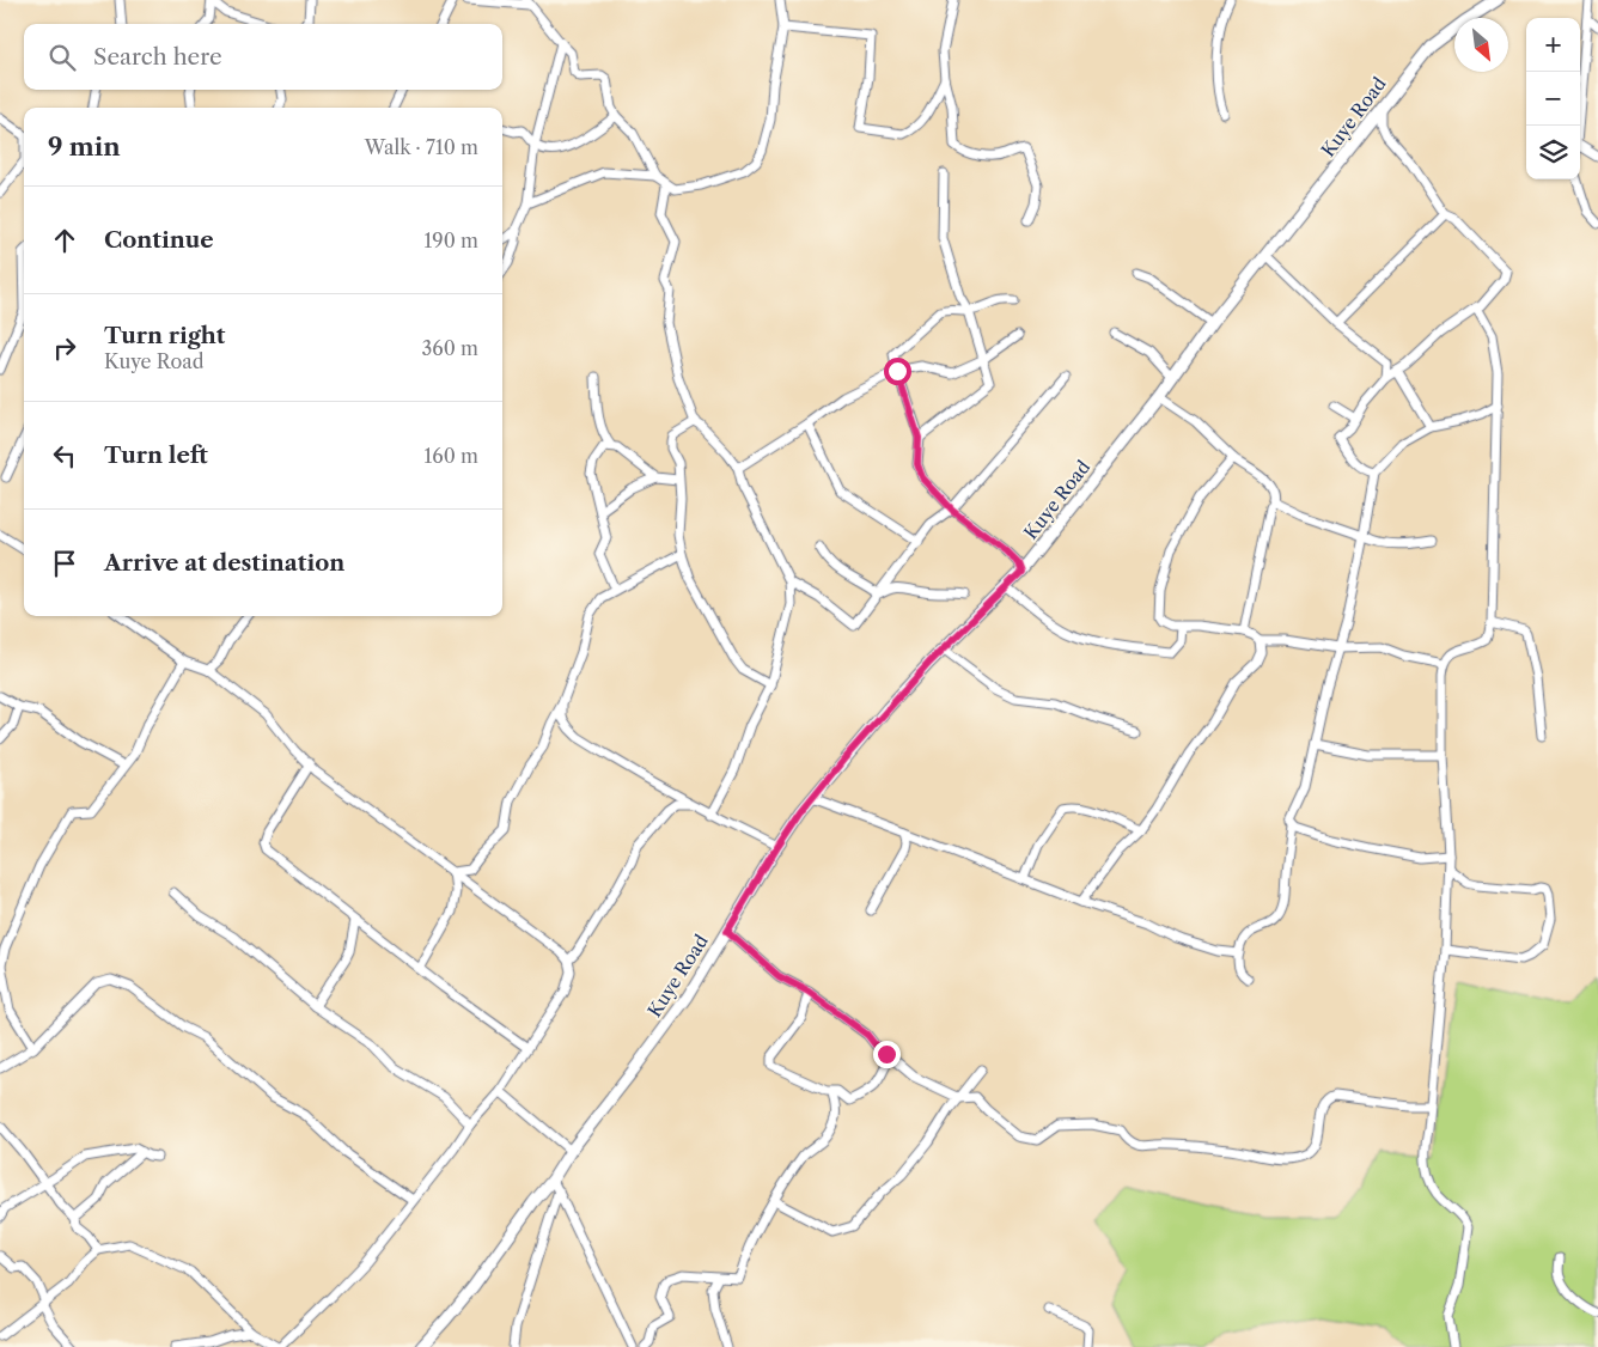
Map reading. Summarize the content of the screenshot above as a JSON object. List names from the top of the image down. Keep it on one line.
{"streets":{"street":["Kuye Road"]},"north":"bottom right","page":{"map_buttons":["+","−"],"search":"Search here","heading":["9 min","Walk · 710 m"],"list":[["Continue","190 m"],["Turn right","Kuye Road","360 m"],["Turn left","160 m"],"Arrive at destination"]}}
